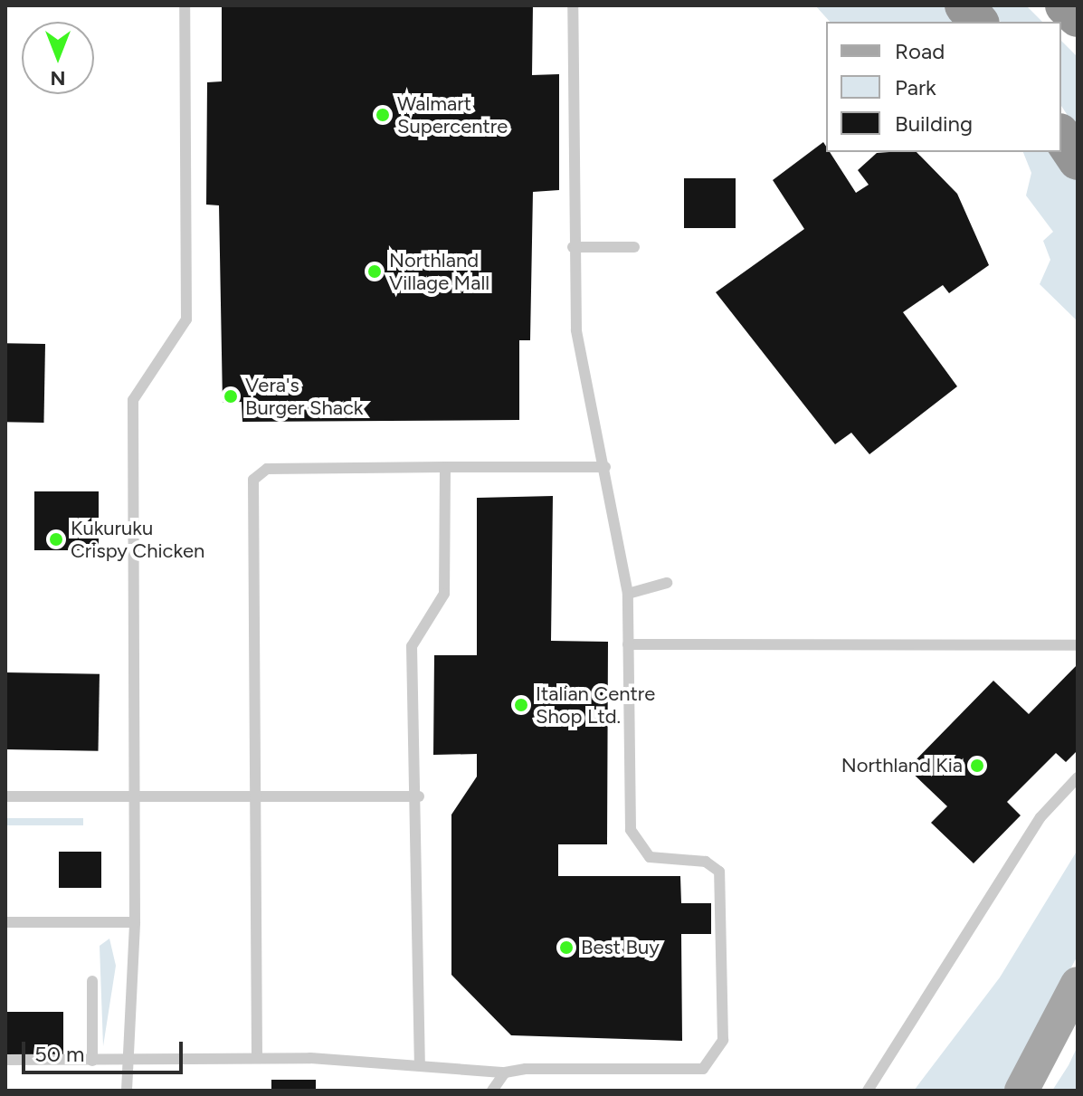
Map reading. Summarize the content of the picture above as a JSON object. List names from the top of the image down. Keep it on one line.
{"places":["Walmart Supercentre","Northland Village Mall","Vera's Burger Shack","Kukuruku Crispy Chicken","Italian Centre Shop Ltd.","Northland Kia","Best Buy"],"legend":["Road","Park","Building"],"scale_bar":"50 m","north":"bottom"}
